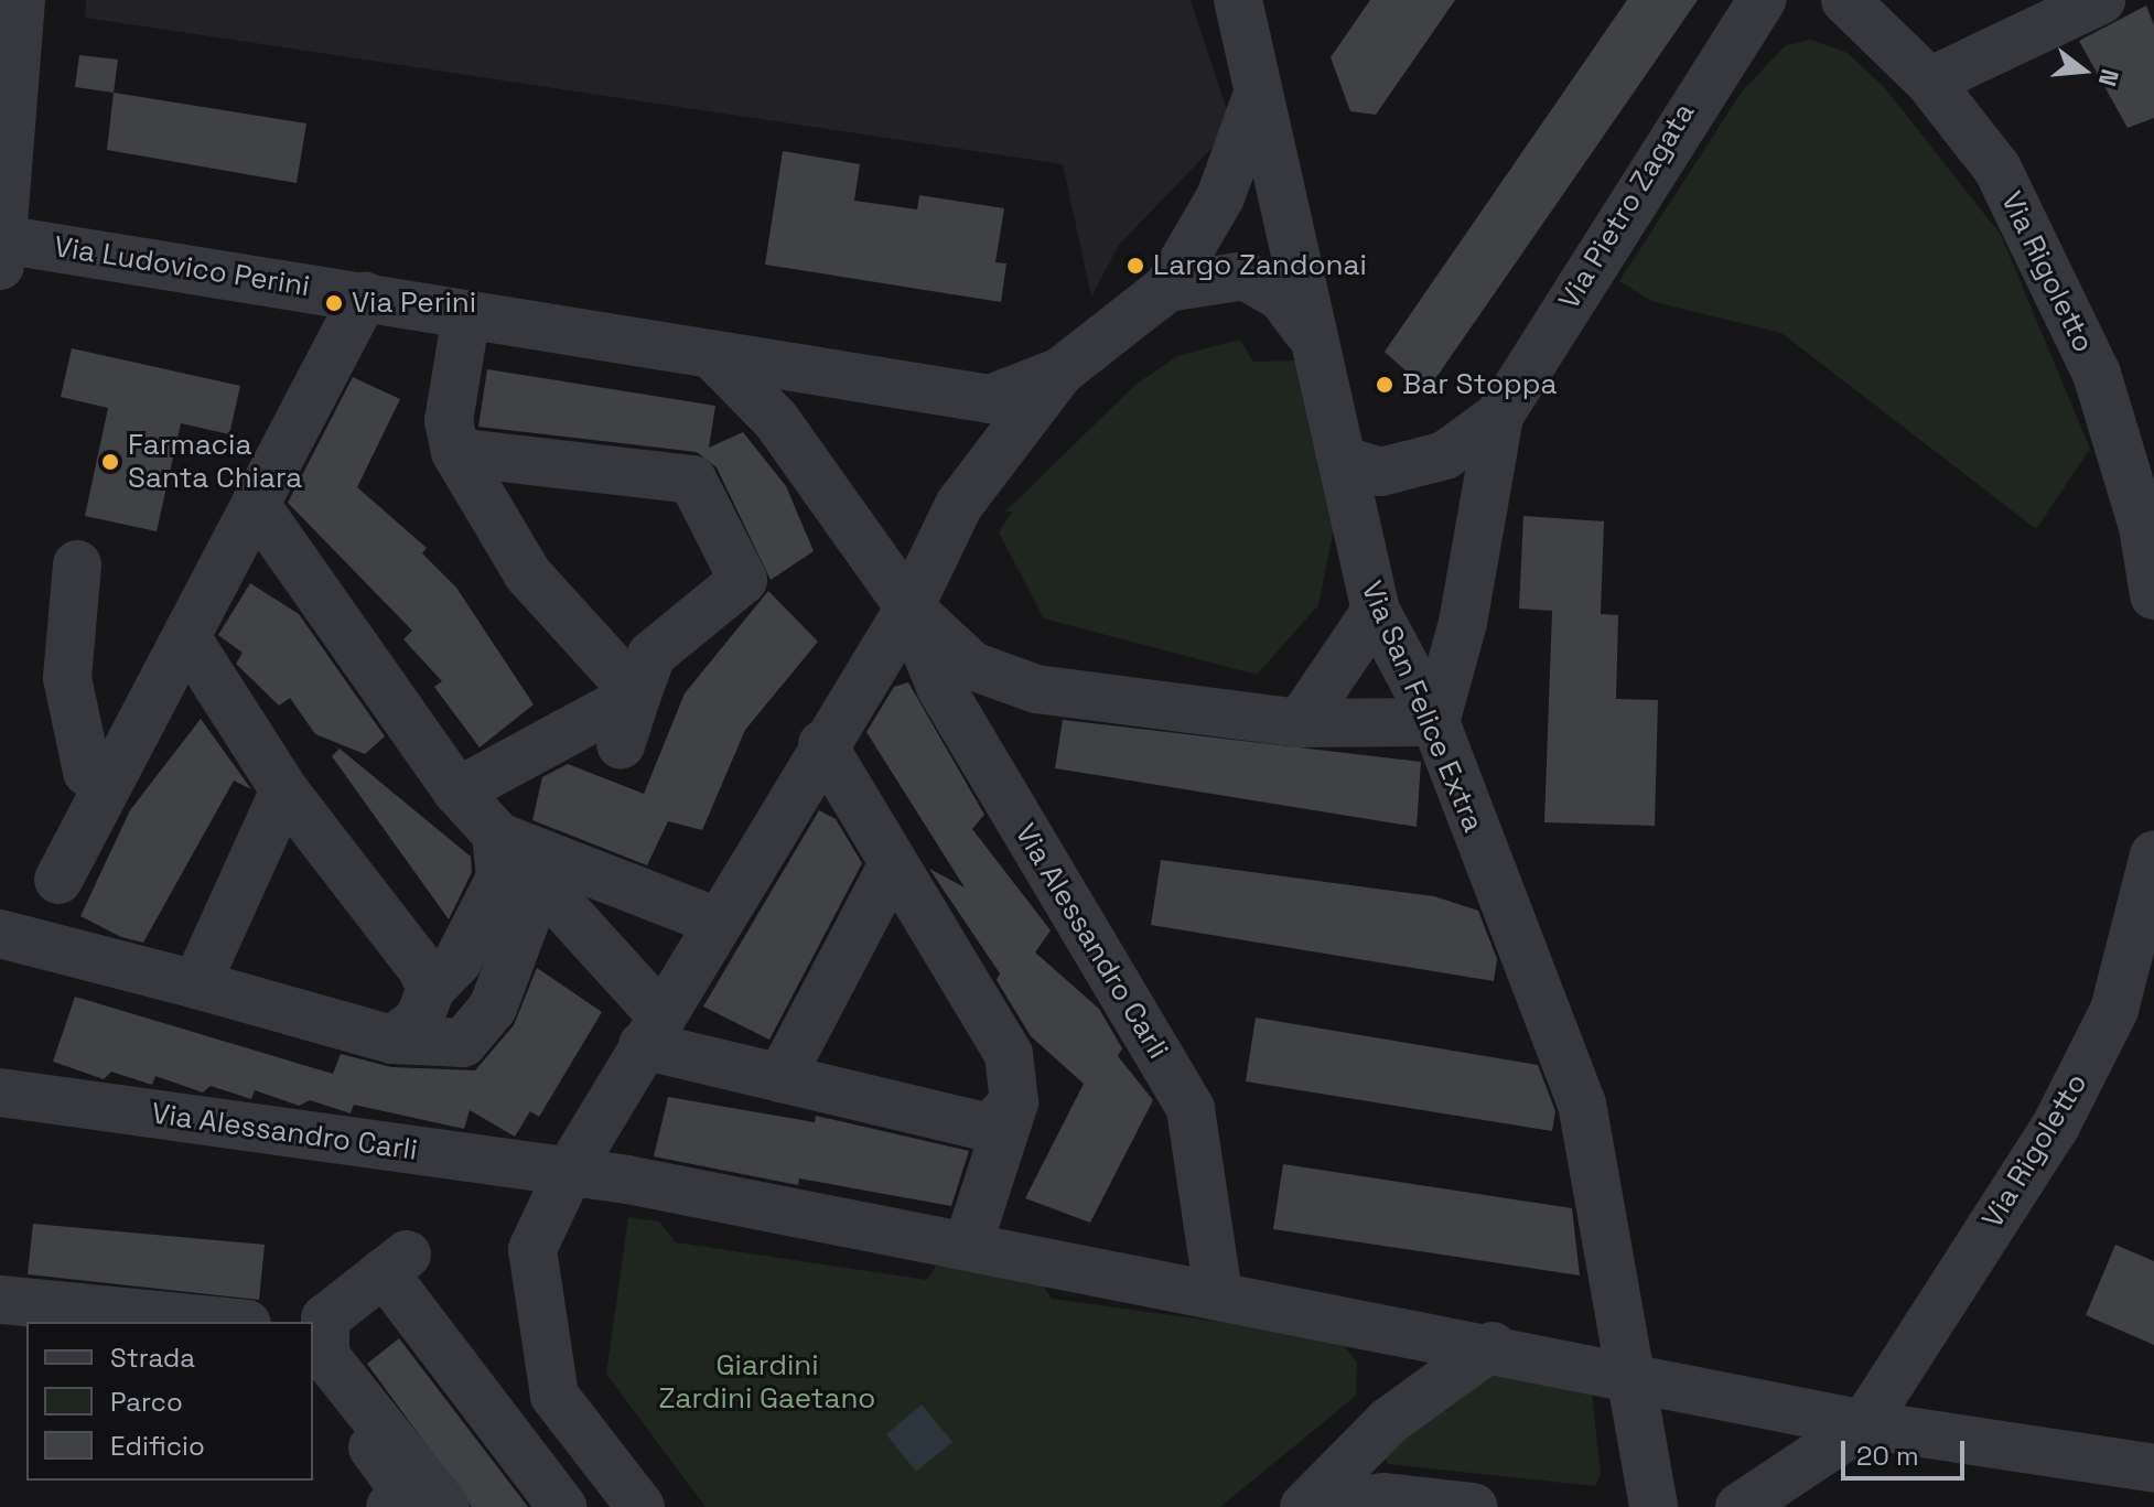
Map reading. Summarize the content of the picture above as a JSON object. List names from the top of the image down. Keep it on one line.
{"streets":{"street":["Via Pietro Zagata","Via Ludovico Perini","Via Rigoletto","Via San Felice Extra","Via Alessandro Carli"]},"crossings":[["Via Pietro Zagata","Via San Felice Extra"],["Via Rigoletto","Via Alessandro Carli"],["Via San Felice Extra","Via Alessandro Carli"]],"parks":["Giardini Zardini Gaetano"],"places":["Largo Zandonai","Via Perini","Bar Stoppa","Farmacia Santa Chiara"],"legend":["Strada","Parco","Edificio"],"scale_bar":"20 m","north":"right"}
